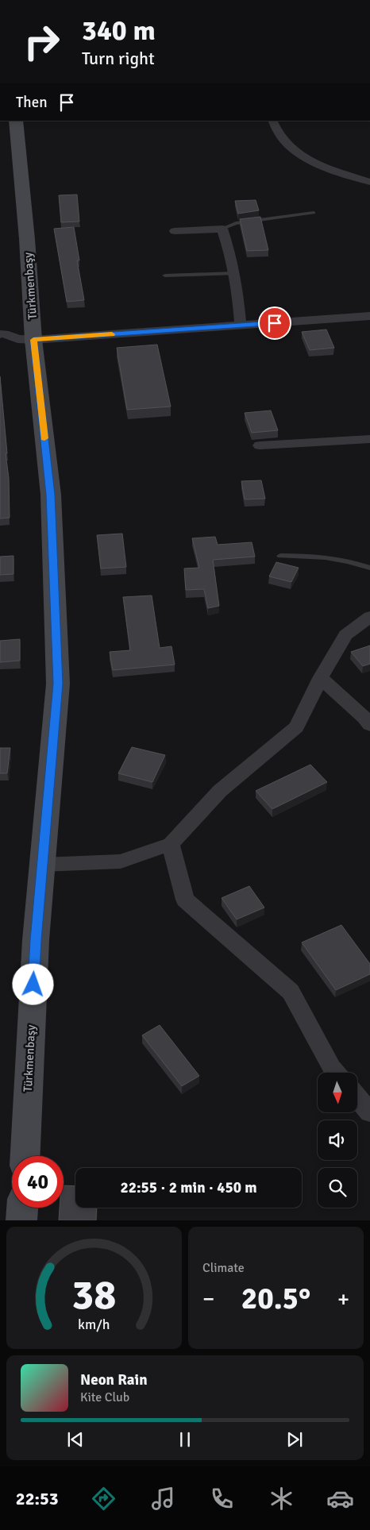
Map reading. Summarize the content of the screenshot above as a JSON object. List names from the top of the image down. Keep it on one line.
{"streets":{"street":["Türkmenbaşy"]},"north":"bottom","page":{"turn":["340 m","Turn right"],"then":"Then","limit":"40","trip":"22:55 · 2 min · 450 m","tile":"Climate","heat":["−","20.5°","+"],"song":["Neon Rain","Kite Club"],"tabs":"22:53","gauge":["38","km/h"]}}
